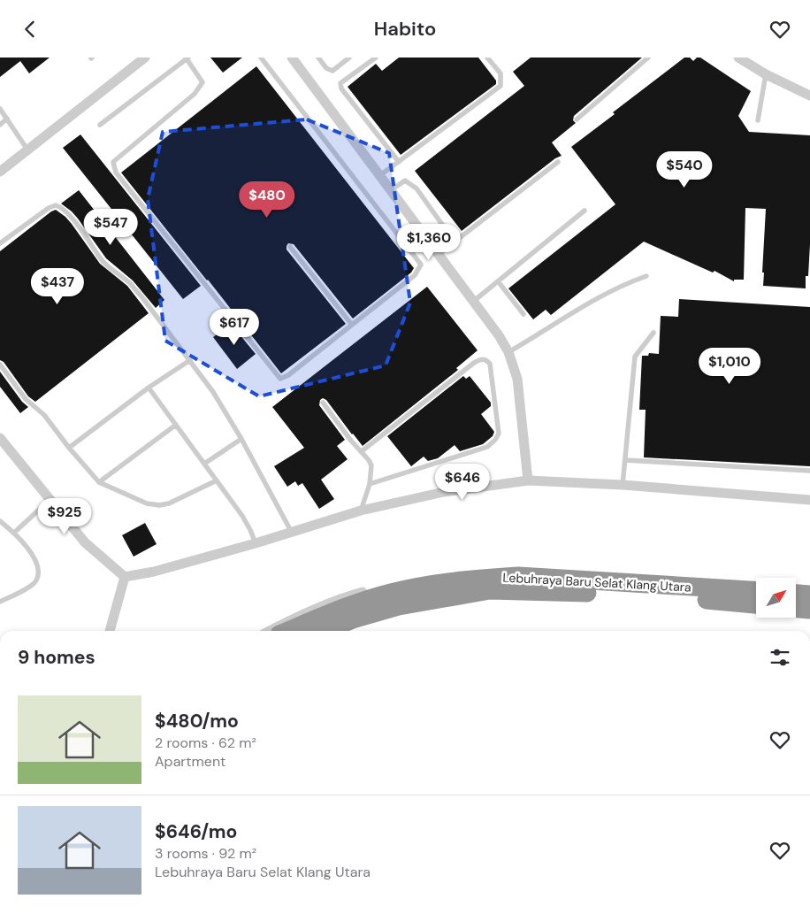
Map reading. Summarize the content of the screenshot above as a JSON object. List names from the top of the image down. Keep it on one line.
{"streets":{"highway":["Lebuhraya Baru Selat Klang Utara"]},"north":"top right","page":{"header":"Habito","price":["$540","$480","$547","$1,360","$437","$617","$1,010","$646","$925"],"heading":"9 homes","list":[{"name":"$480/mo","note":"2 rooms · 62 m² · Apartment"},{"name":"$646/mo","note":"3 rooms · 92 m² · Lebuhraya Baru Selat Klang Utara"}]}}
